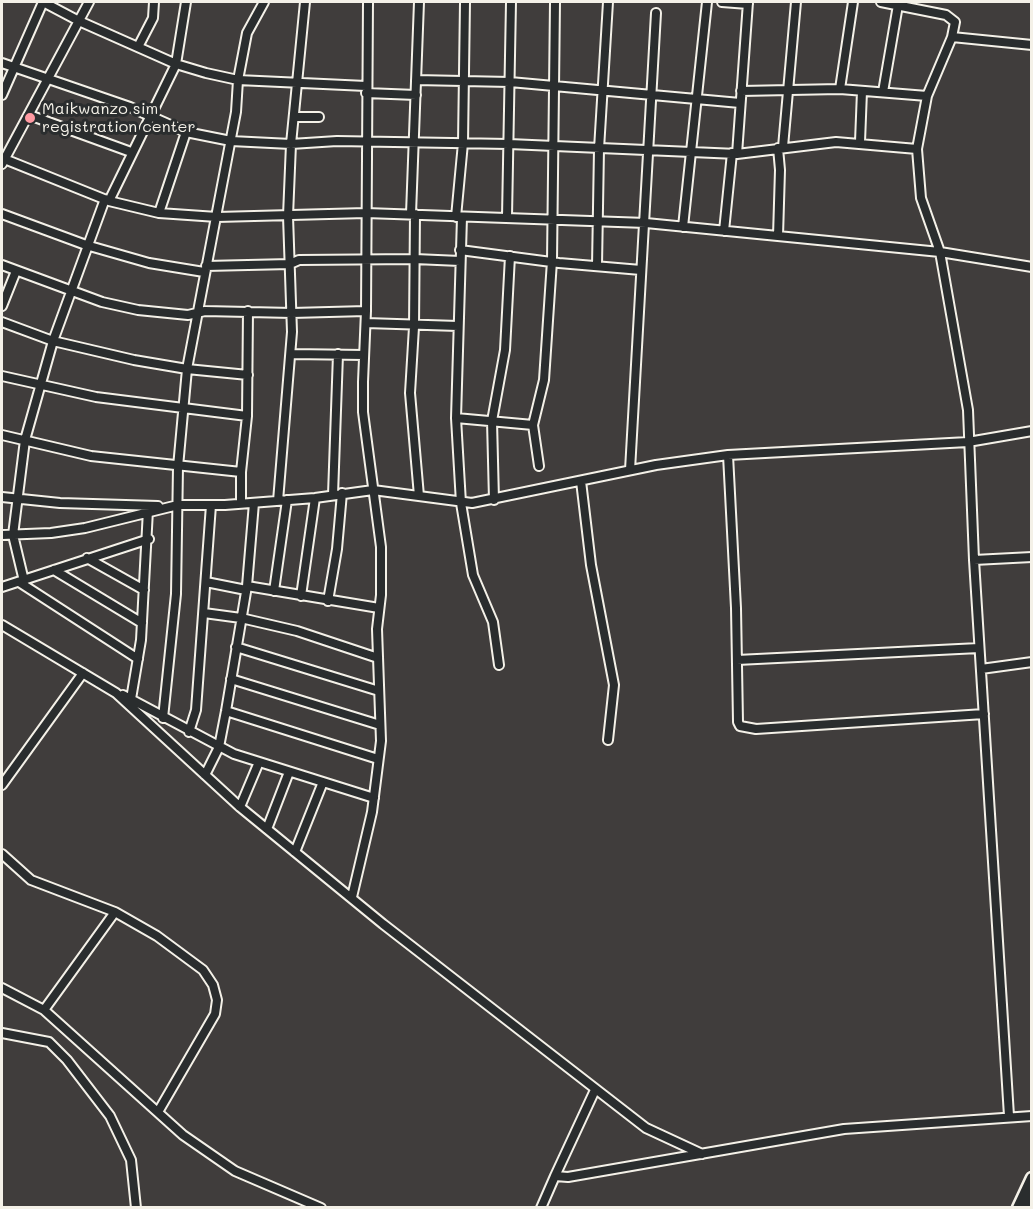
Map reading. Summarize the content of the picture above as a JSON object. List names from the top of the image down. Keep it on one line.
{"places":["Maikwanzo sim registration center"]}
